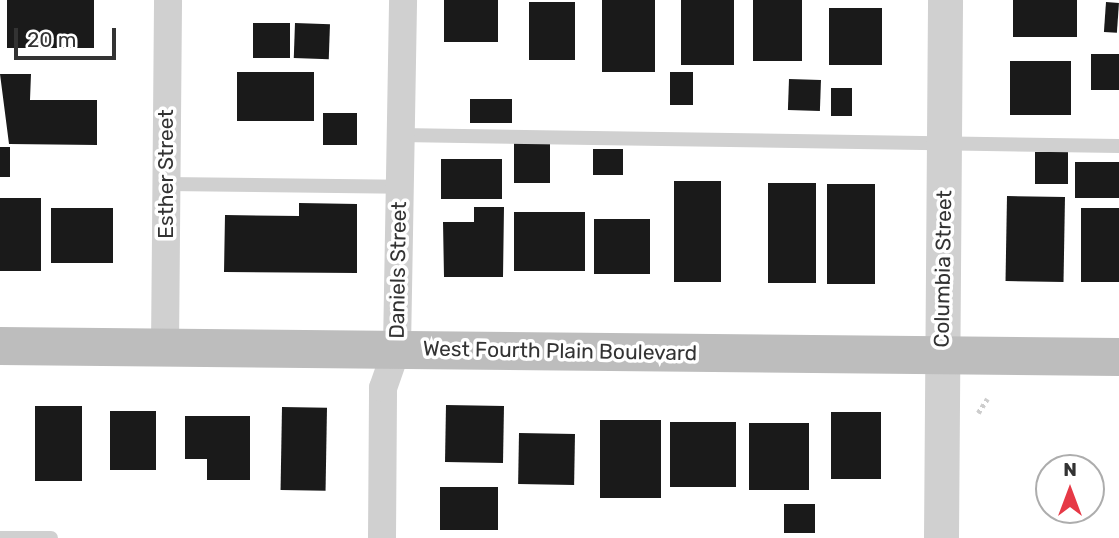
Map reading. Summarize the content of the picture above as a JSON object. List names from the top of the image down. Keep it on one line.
{"streets":{"main road":["West Fourth Plain Boulevard"],"street":["Esther Street","Columbia Street","Daniels Street"]},"crossings":[["Esther Street","West Fourth Plain Boulevard"],["Columbia Street","West Fourth Plain Boulevard"],["Daniels Street","West Fourth Plain Boulevard"]],"scale_bar":"20 m","north":"top"}
